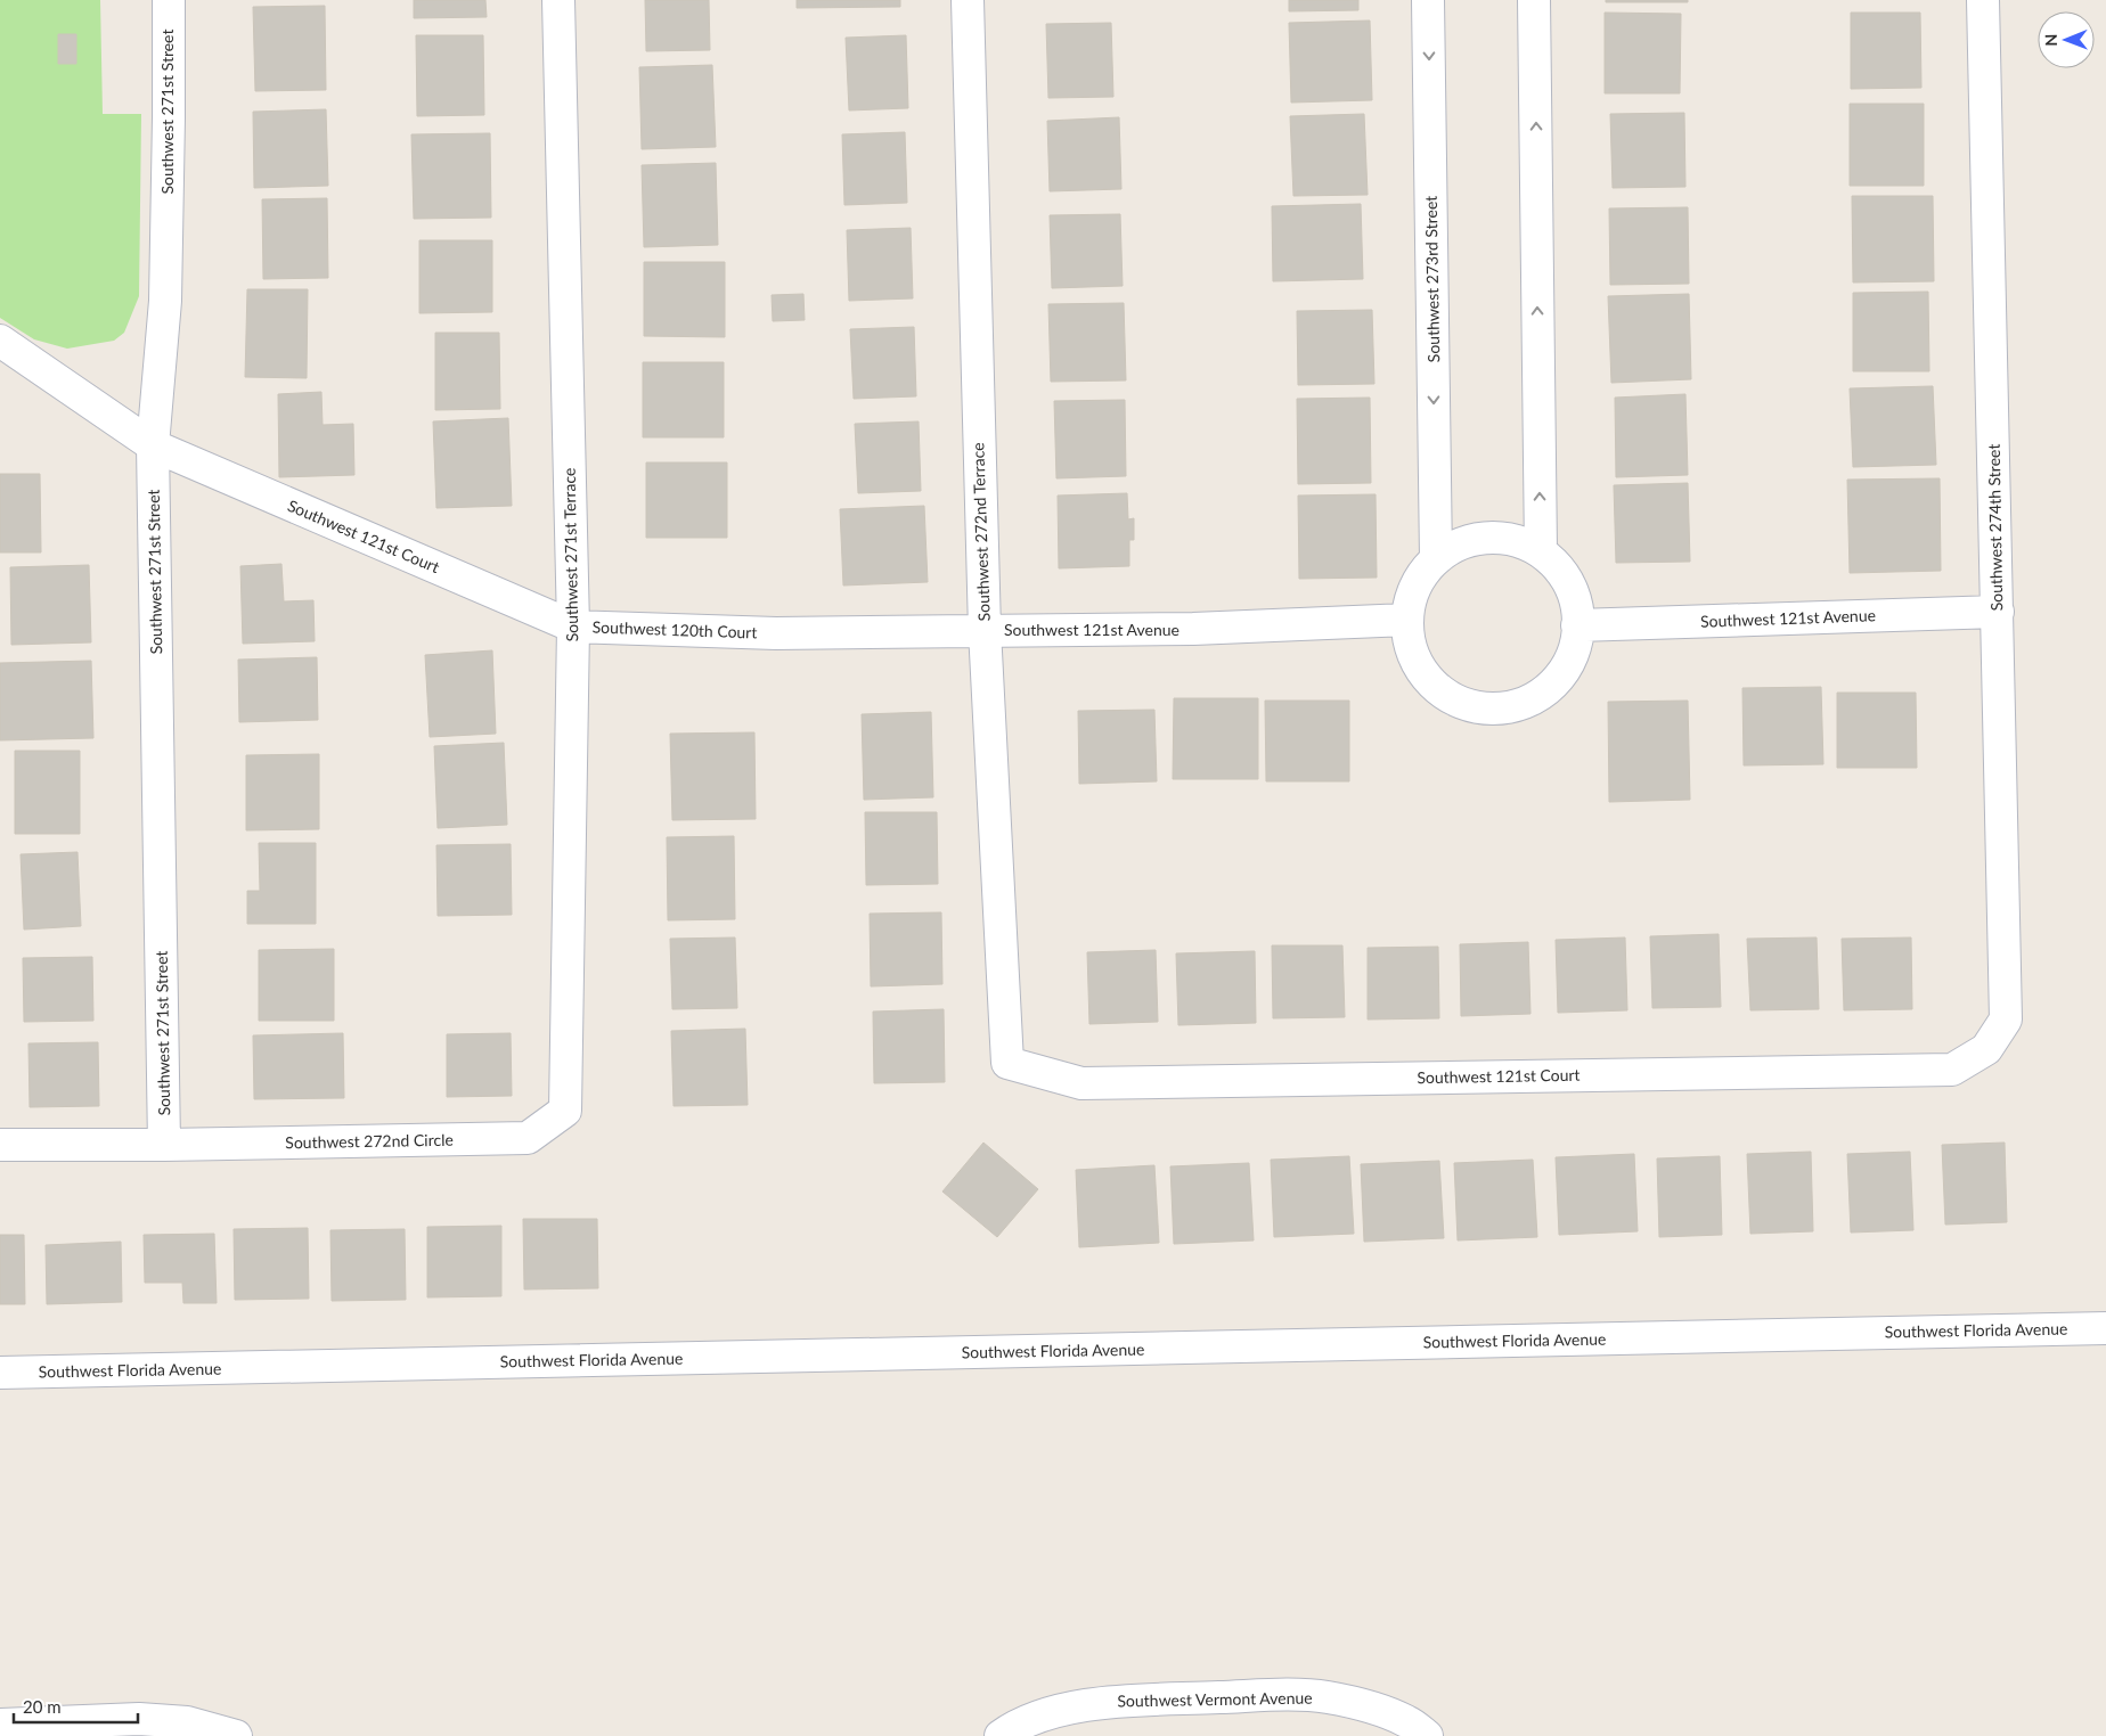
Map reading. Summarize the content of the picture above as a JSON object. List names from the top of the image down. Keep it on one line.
{"streets":{"street":["Southwest 271st Street","Southwest 273rd Street","Southwest 274th Street","Southwest 272nd Terrace","Southwest 121st Court","Southwest 271st Terrace","Southwest 121st Avenue","Southwest 120th Court","Southwest 272nd Circle","Southwest Florida Avenue","Southwest Vermont Avenue"]},"crossings":[["Southwest 271st Street","Southwest 121st Court"],["Southwest 271st Street","Southwest 272nd Circle"],["Southwest 273rd Street","Southwest 121st Avenue"],["Southwest 274th Street","Southwest 121st Court"],["Southwest 274th Street","Southwest 121st Avenue"],["Southwest 272nd Terrace","Southwest 121st Court"],["Southwest 272nd Terrace","Southwest 121st Avenue"],["Southwest 121st Court","Southwest 271st Terrace"],["Southwest 121st Court","Southwest 120th Court"],["Southwest 271st Terrace","Southwest 120th Court"],["Southwest 271st Terrace","Southwest 272nd Circle"],["Southwest 121st Avenue","Southwest 120th Court"]],"scale_bar":"20 m","north":"left"}
